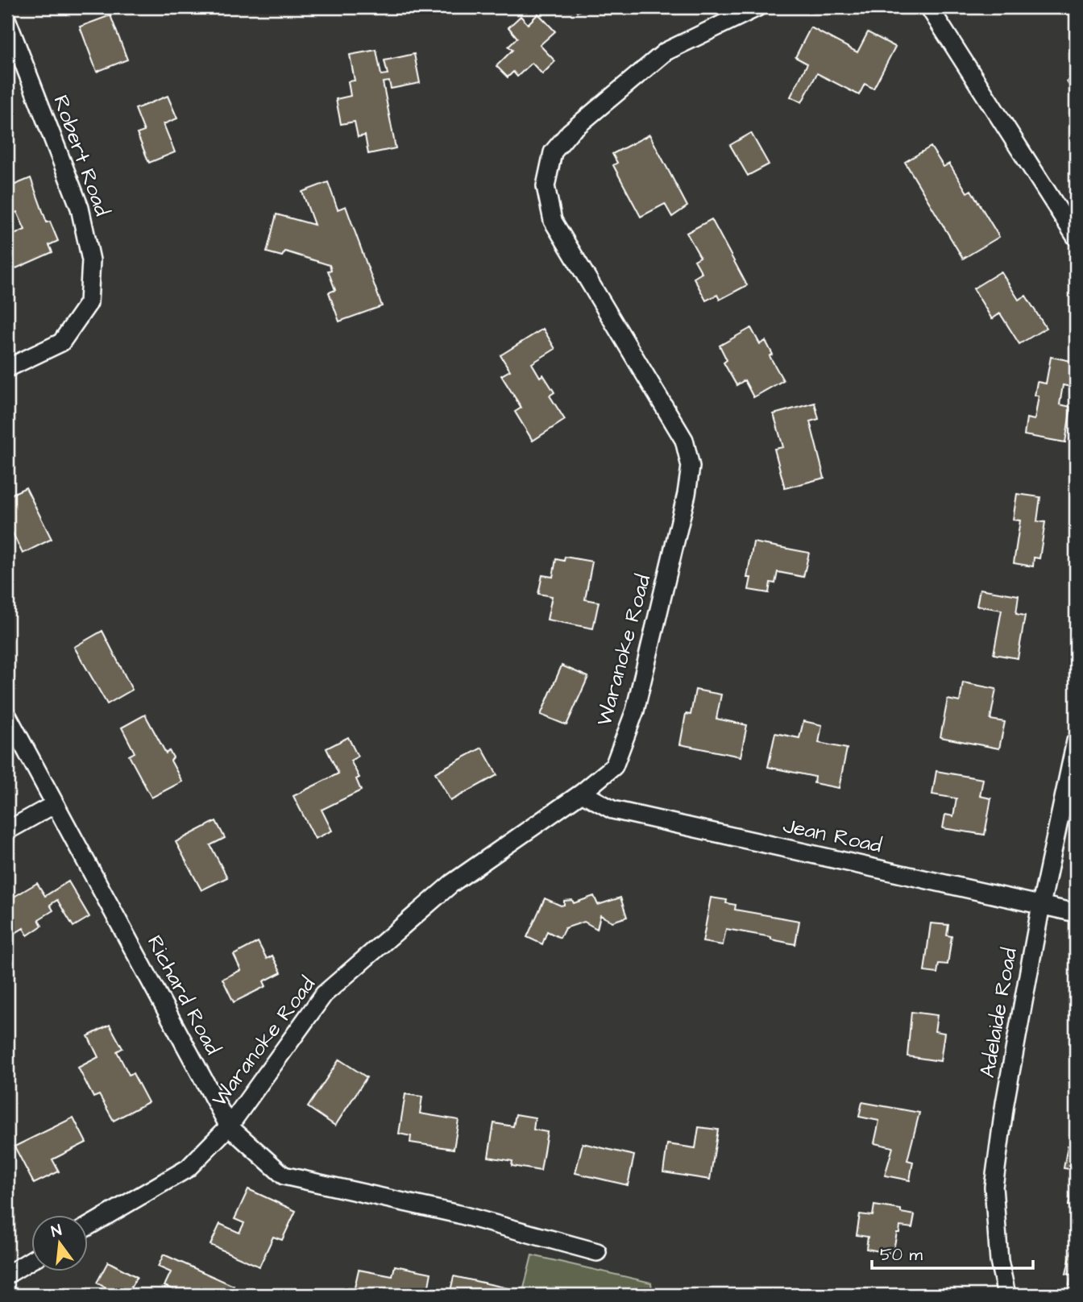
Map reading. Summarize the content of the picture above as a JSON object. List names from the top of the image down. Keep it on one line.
{"streets":{"street":["Robert Road","Waranoke Road","Jean Road","Richard Road","Adelaide Road"]},"crossings":[["Waranoke Road","Jean Road"],["Waranoke Road","Richard Road"],["Jean Road","Adelaide Road"]],"scale_bar":"50 m","north":"top"}
